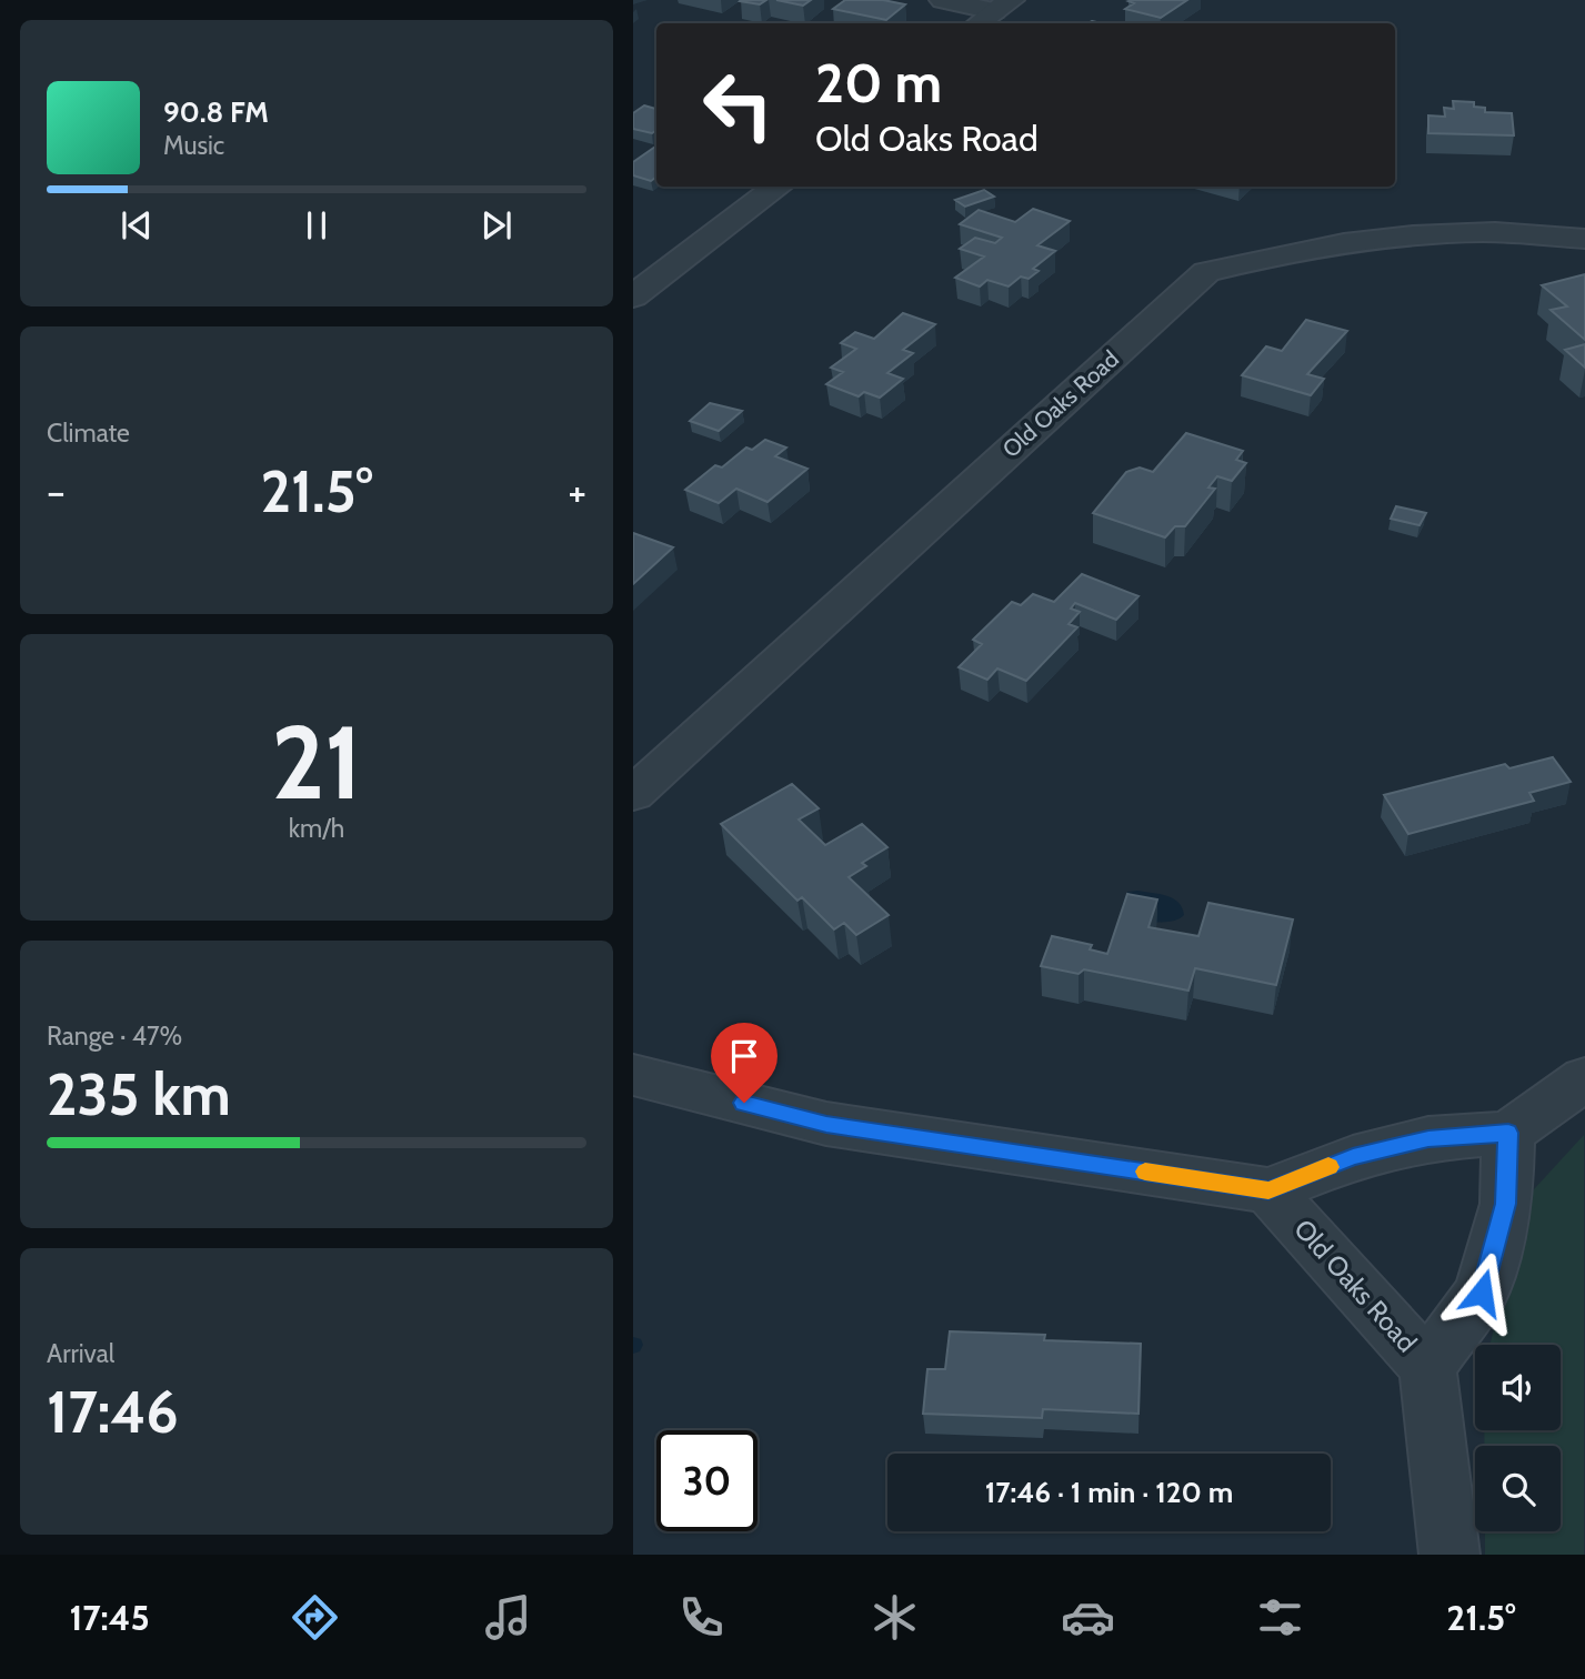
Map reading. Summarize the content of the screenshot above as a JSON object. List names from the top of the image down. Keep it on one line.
{"streets":{"street":["Old Oaks Road"]},"page":{"turn":["20 m","Old Oaks Road"],"song":["90.8 FM","Music"],"tile":["Climate",["21","km/h"],["Range · 47%","235 km"],["Arrival","17:46"]],"heat":["−","21.5°","+"],"limit":"30","trip":"17:46 · 1 min · 120 m","tabs":["17:45","21.5°"]}}
